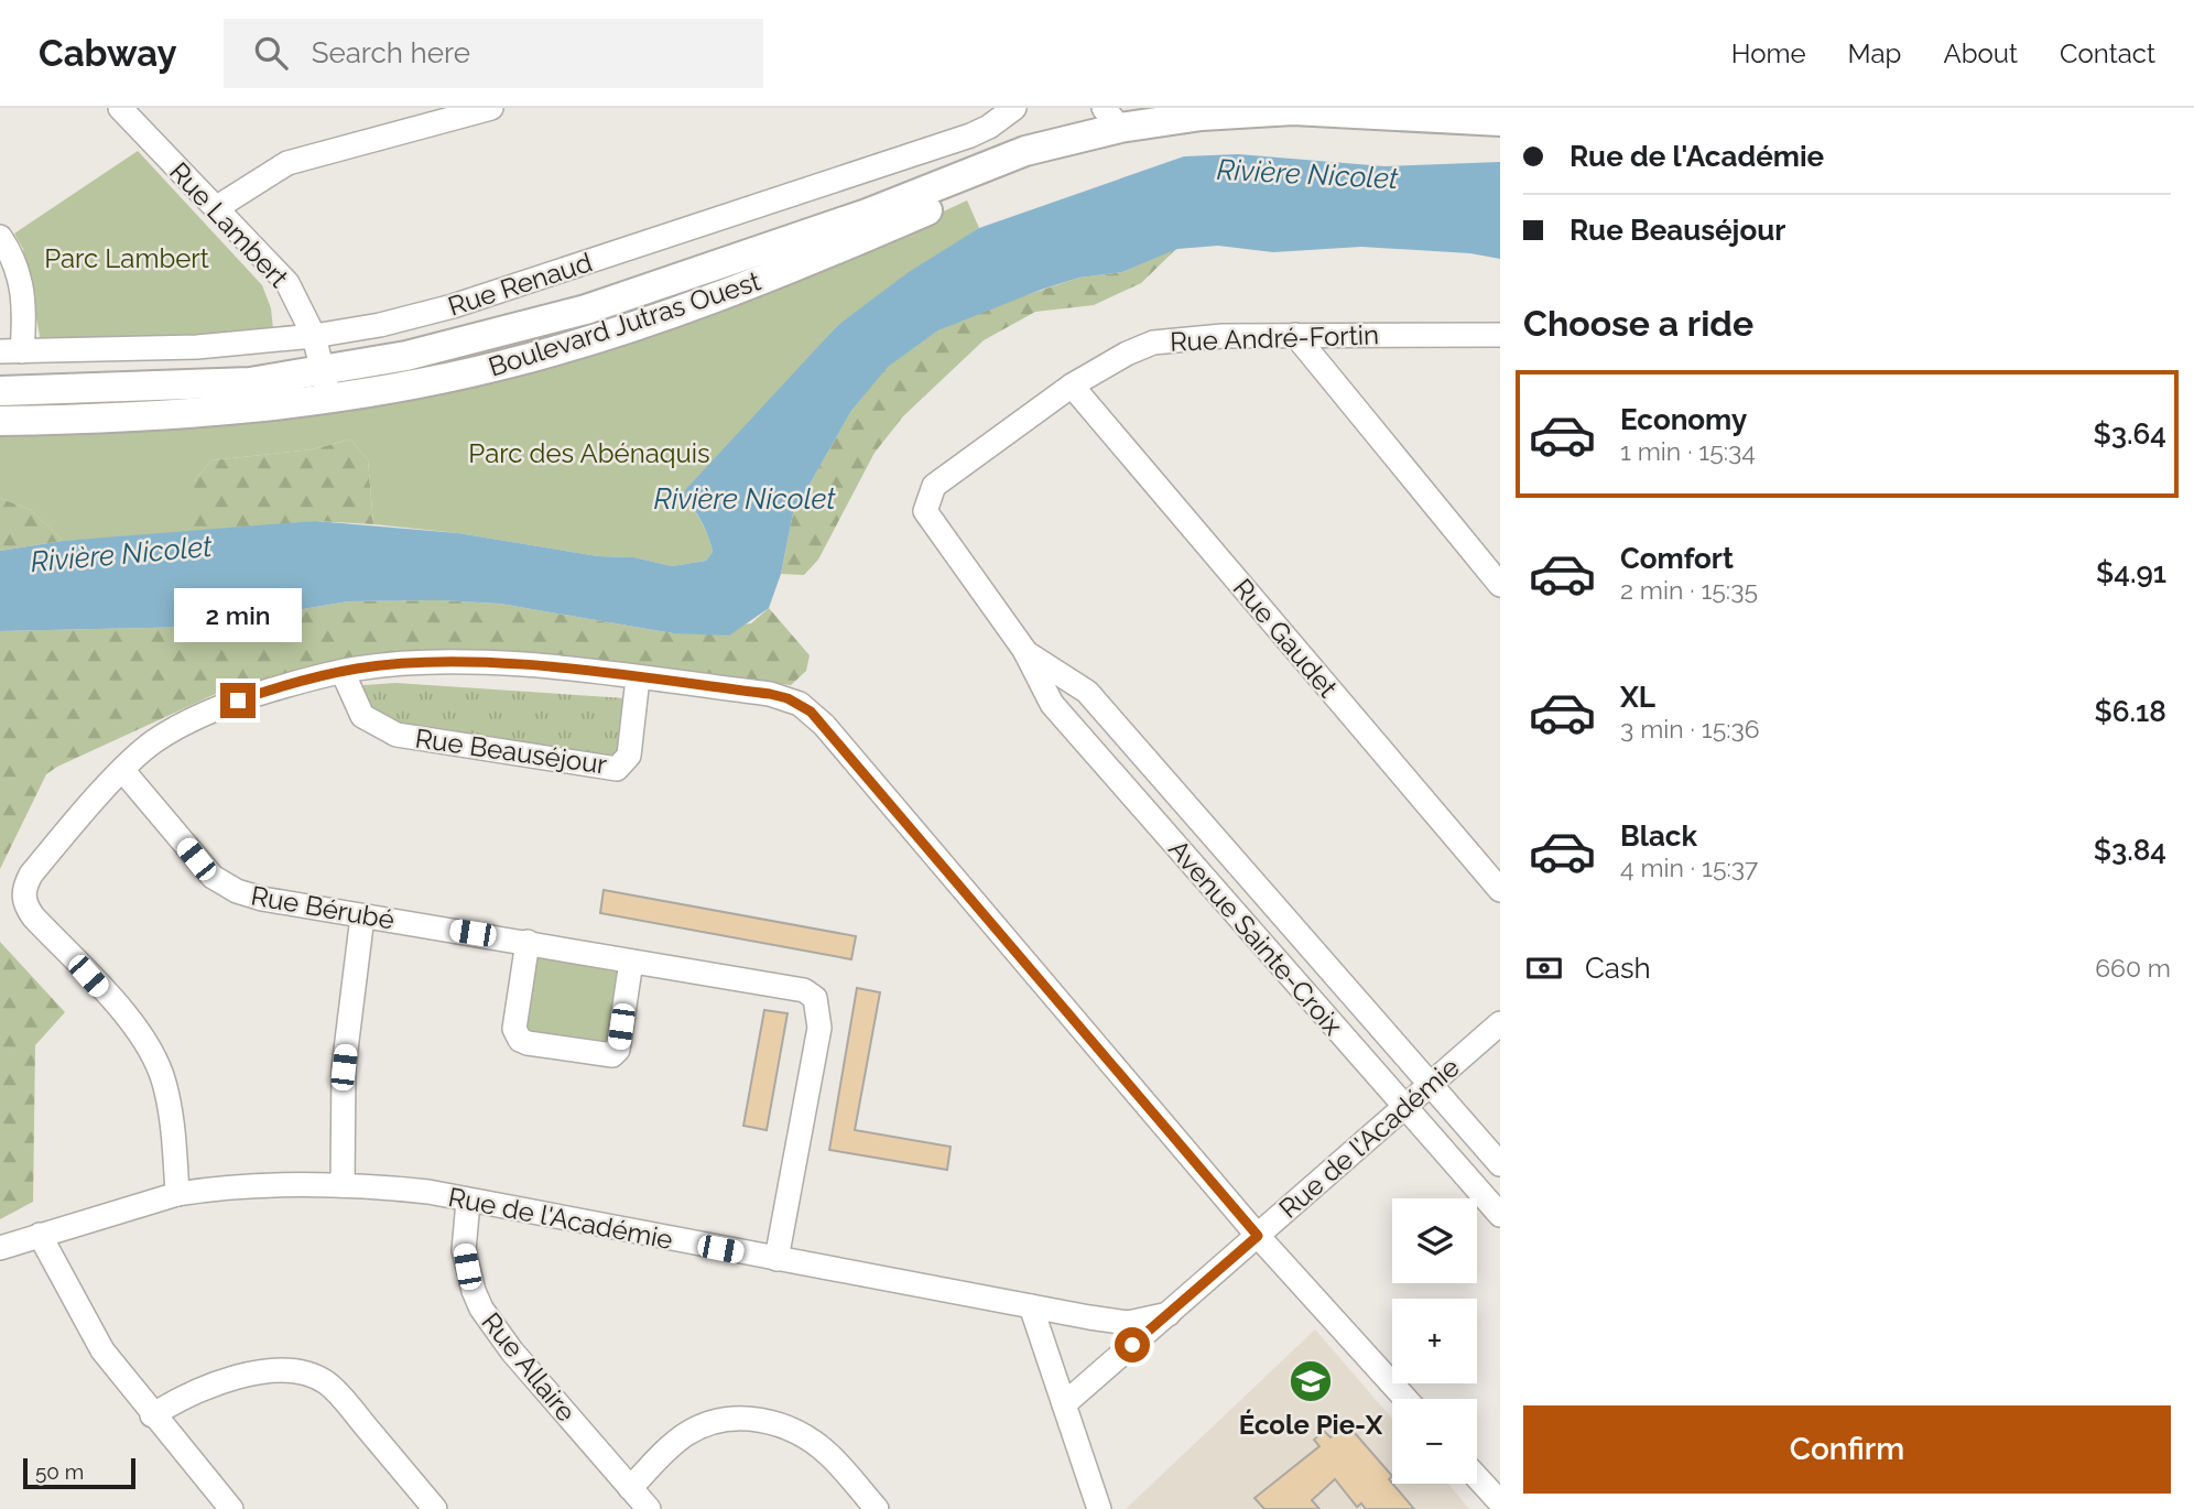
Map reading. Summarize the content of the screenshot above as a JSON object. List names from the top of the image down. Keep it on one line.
{"streets":{"main road":["Boulevard Jutras Ouest"],"street":["Rue Lambert","Rue Renaud","Rue André-Fortin","Rue Gaudet","Rue Beauséjour","Rue Bérubé","Avenue Sainte-Croix","Rue de l'Académie","Rue Allaire"]},"crossings":[["Rue Lambert","Rue Renaud"],["Rue Lambert","Boulevard Jutras Ouest"],["Rue André-Fortin","Rue Gaudet"],["Rue André-Fortin","Avenue Sainte-Croix"],["Rue Bérubé","Rue de l'Académie"],["Avenue Sainte-Croix","Rue de l'Académie"],["Rue de l'Académie","Rue Allaire"]],"water":["Rivière Nicolet"],"parks":["Parc Lambert","Parc des Abénaquis"],"places":{"school or university":["École Pie-X"]},"scale_bar":"50 m","page":{"header":"Cabway","search":"Search here","nav":["Home","Map","About","Contact"],"banner":["Rue de l'Académie","Rue Beauséjour"],"heading":"Choose a ride","list":[{"name":"Economy","note":"1 min · 15:34","value":"$3.64"},{"name":"Comfort","note":"2 min · 15:35","value":"$4.91"},{"name":"XL","note":"3 min · 15:36","value":"$6.18"},{"name":"Black","note":"4 min · 15:37","value":"$3.84"}],"bubble":"2 min","pay":["Cash","660 m"],"map_buttons":["+","−"],"buttons":"Confirm","scale":"50 m"}}
